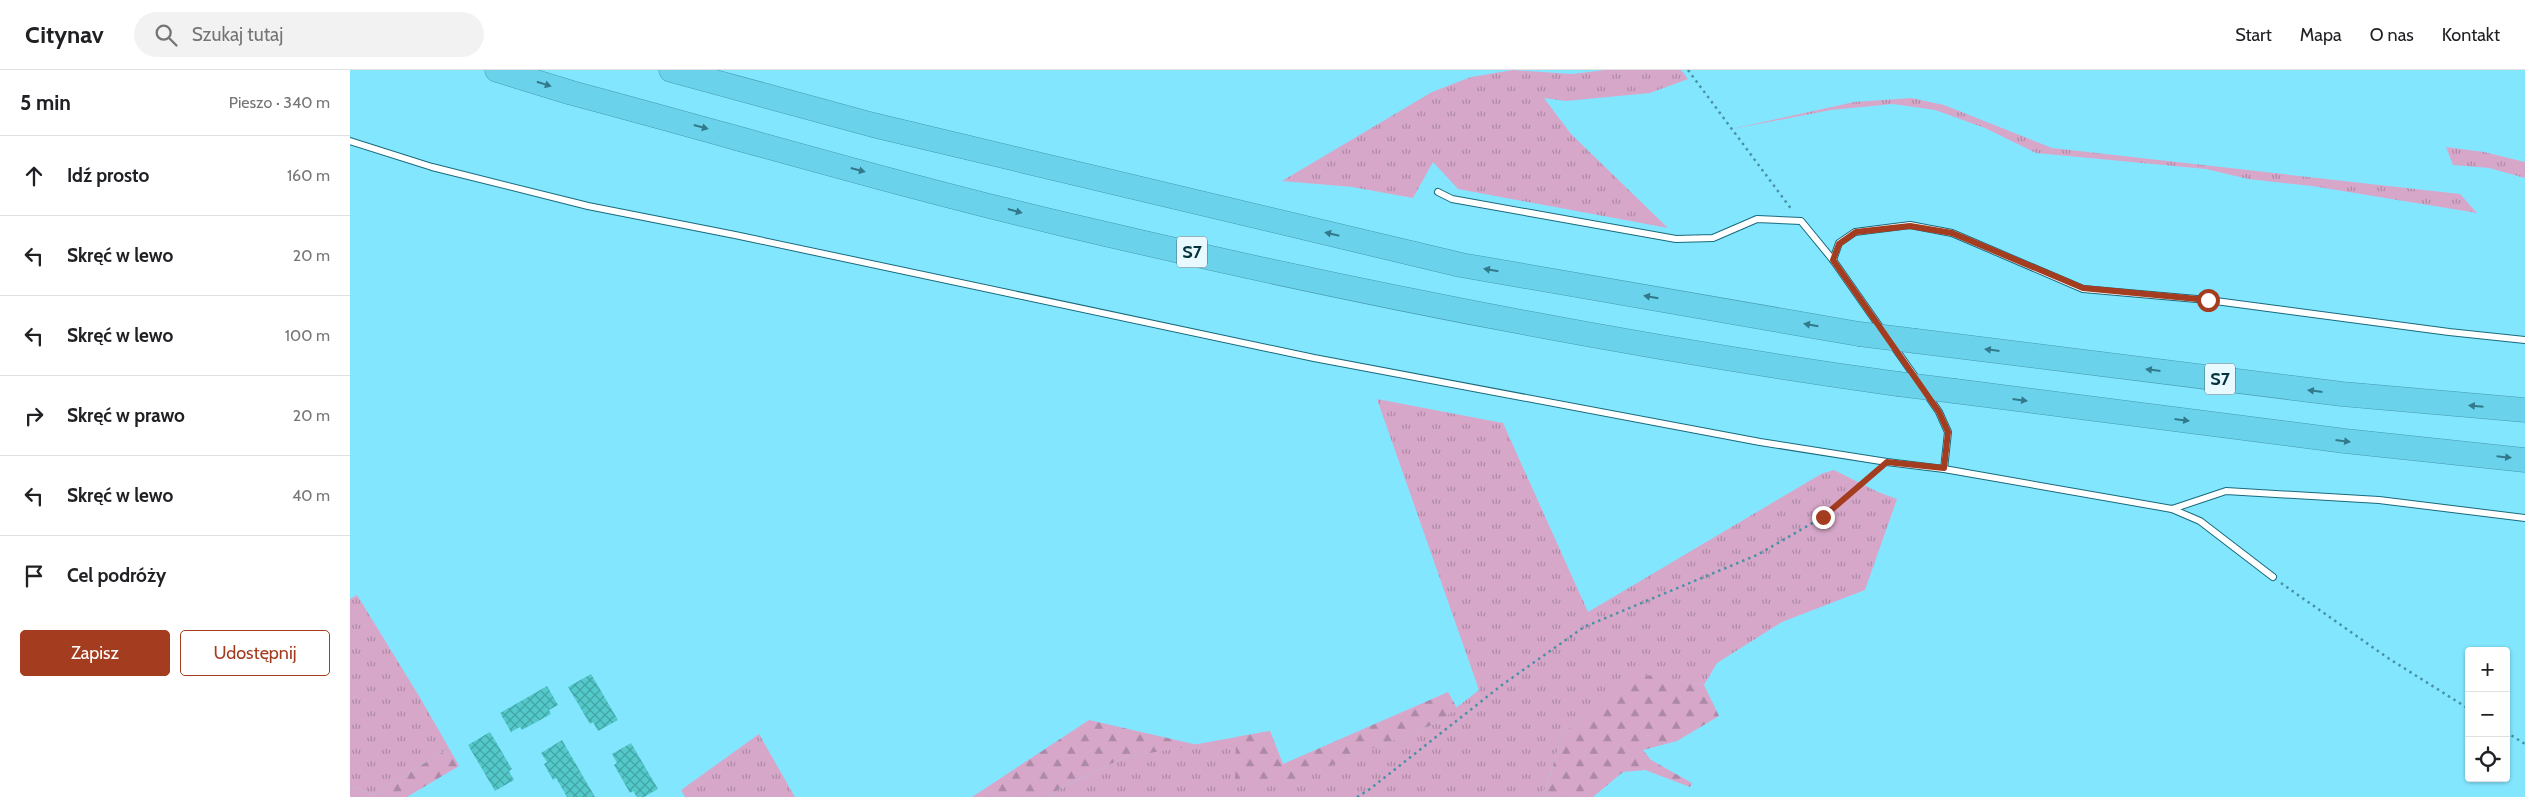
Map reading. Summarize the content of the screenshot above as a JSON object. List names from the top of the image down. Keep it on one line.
{"streets":{"highway":["S7"]},"page":{"header":"Citynav","search":"Szukaj tutaj","nav":["Start","Mapa","O nas","Kontakt"],"heading":["5 min","Pieszo · 340 m"],"list":[["Idź prosto","160 m"],["Skręć w lewo","20 m"],["Skręć w lewo","100 m"],["Skręć w prawo","20 m"],["Skręć w lewo","40 m"],"Cel podróży"],"buttons":["Zapisz","Udostępnij"],"map_buttons":["+","−"]}}
